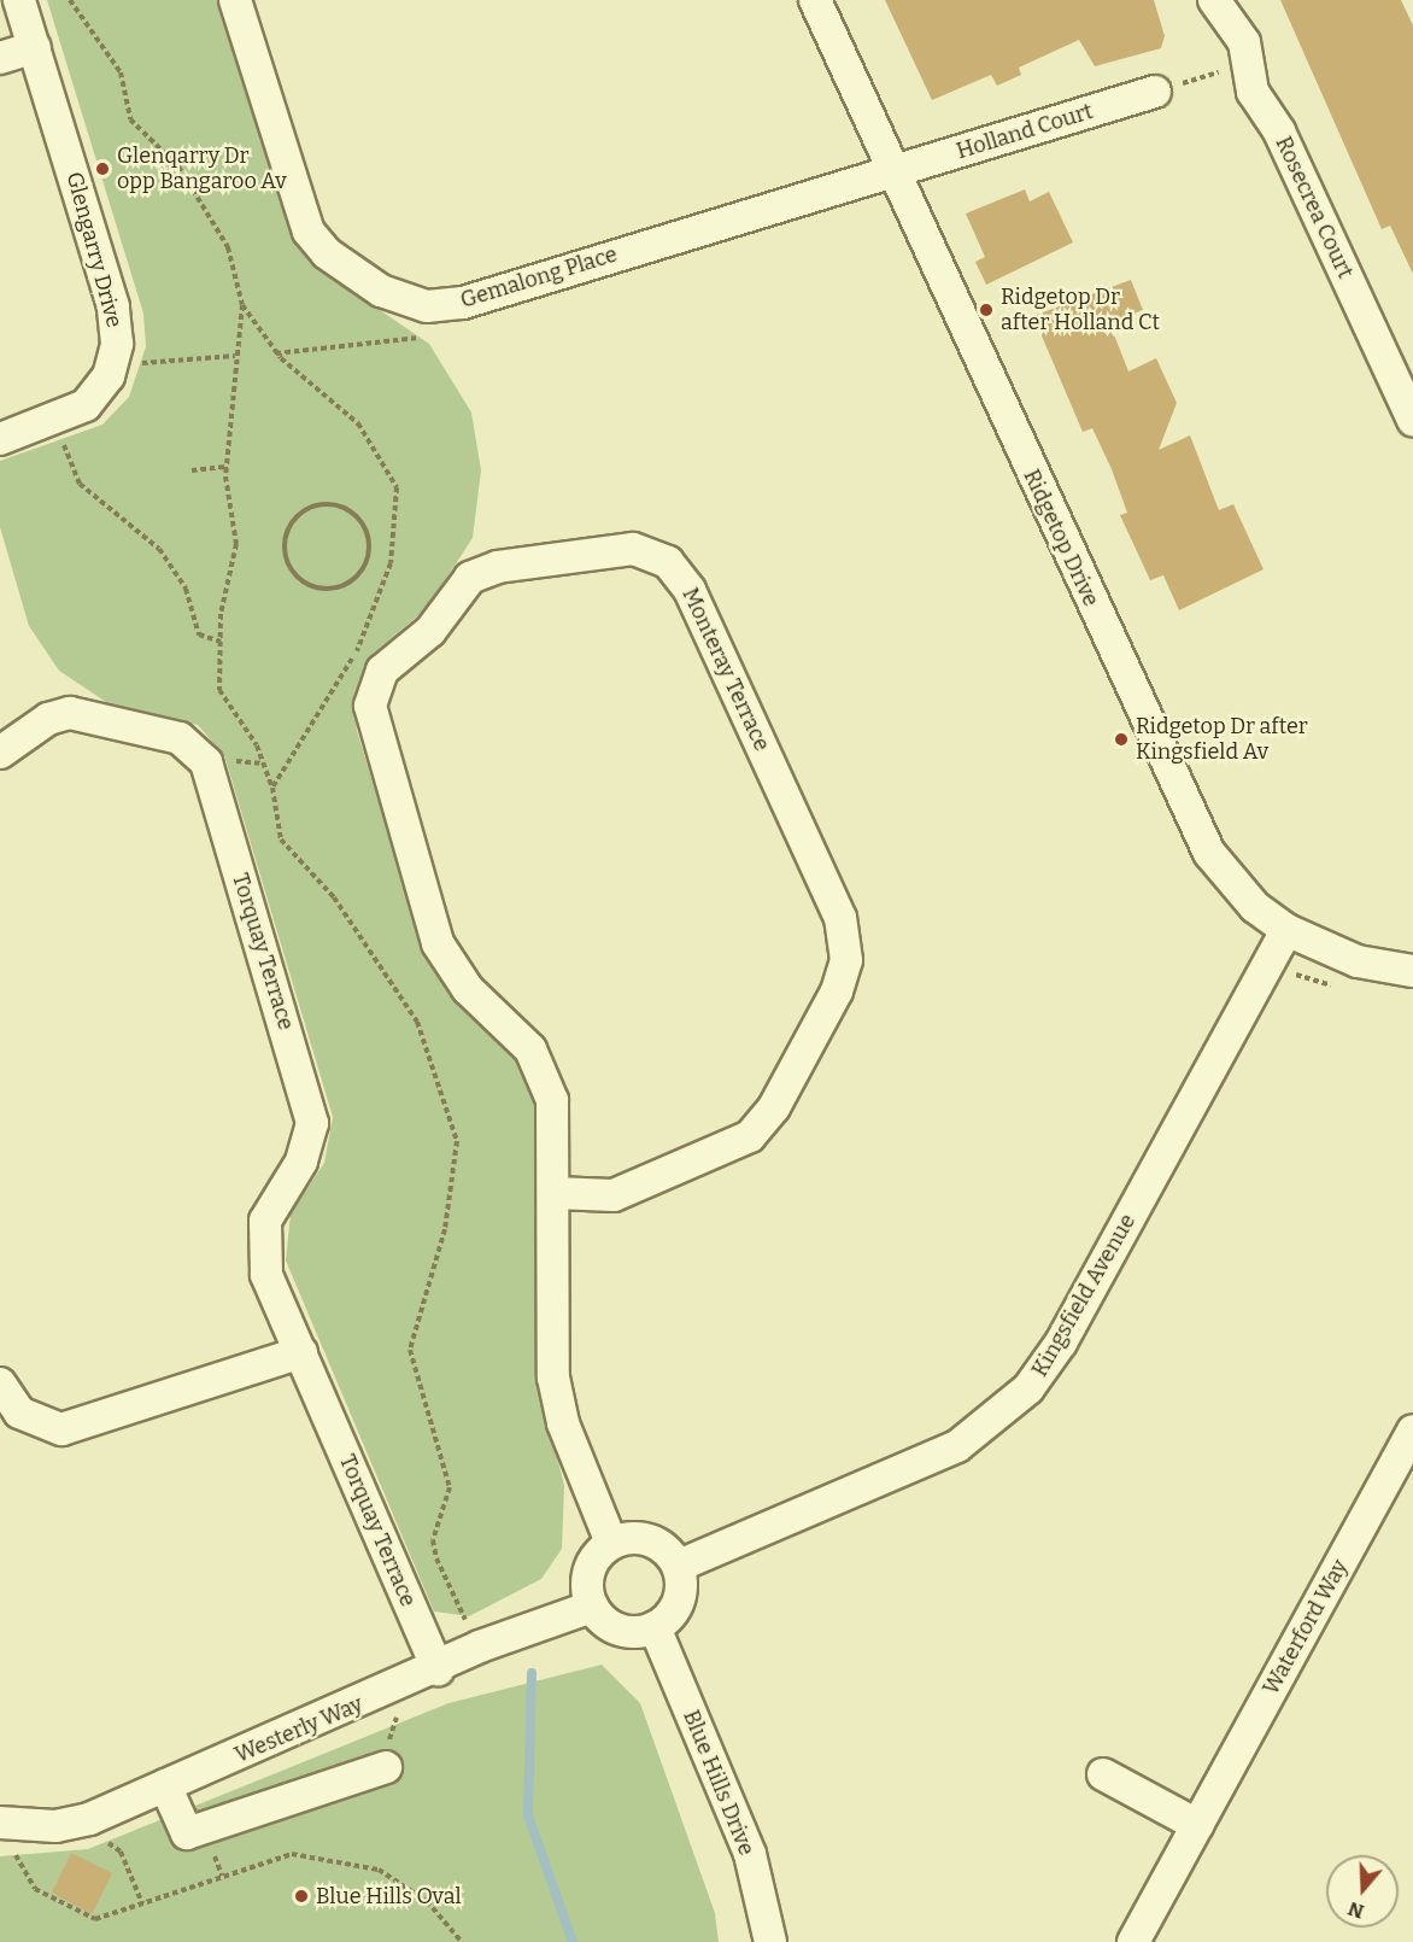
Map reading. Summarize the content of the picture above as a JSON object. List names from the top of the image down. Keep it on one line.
{"streets":{"street":["Holland Court","Rosecrea Court","Glengarry Drive","Gemalong Place","Ridgetop Drive","Monteray Terrace","Torquay Terrace","Kingsfield Avenue","Waterford Way","Westerly Way","Blue Hills Drive"]},"crossings":[["Holland Court","Gemalong Place"],["Holland Court","Ridgetop Drive"],["Gemalong Place","Ridgetop Drive"],["Ridgetop Drive","Kingsfield Avenue"],["Monteray Terrace","Kingsfield Avenue"],["Monteray Terrace","Westerly Way"],["Monteray Terrace","Blue Hills Drive"],["Torquay Terrace","Westerly Way"],["Kingsfield Avenue","Westerly Way"],["Kingsfield Avenue","Blue Hills Drive"],["Westerly Way","Blue Hills Drive"]],"places":["Glenqarry Dr opp Bangaroo Av","Ridgetop Dr after Holland Ct","Ridgetop Dr after Kingsfield Av","Blue Hills Oval"],"north":"bottom"}
